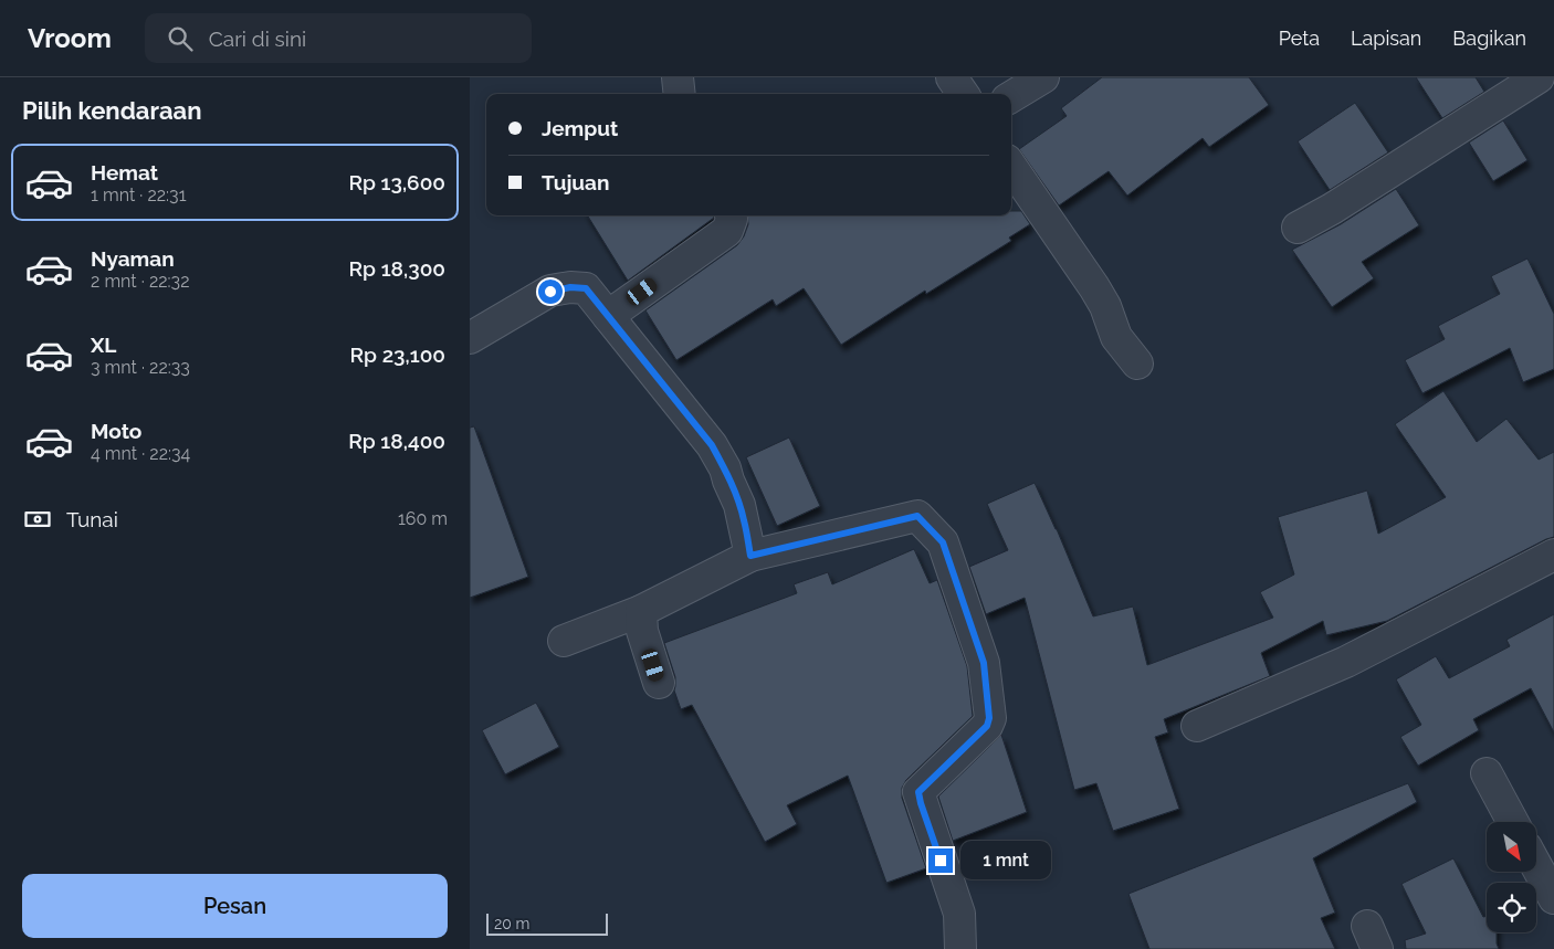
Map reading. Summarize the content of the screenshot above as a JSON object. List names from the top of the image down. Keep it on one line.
{"scale_bar":"20 m","north":"bottom right","page":{"header":"Vroom","search":"Cari di sini","nav":["Peta","Lapisan","Bagikan"],"heading":"Pilih kendaraan","banner":["Jemput","Tujuan"],"list":[{"name":"Hemat","note":"1 mnt · 22:31","value":"Rp 13,600"},{"name":"Nyaman","note":"2 mnt · 22:32","value":"Rp 18,300"},{"name":"XL","note":"3 mnt · 22:33","value":"Rp 23,100"},{"name":"Moto","note":"4 mnt · 22:34","value":"Rp 18,400"}],"pay":["Tunai","160 m"],"bubble":"1 mnt","buttons":"Pesan","scale":"20 m"}}
